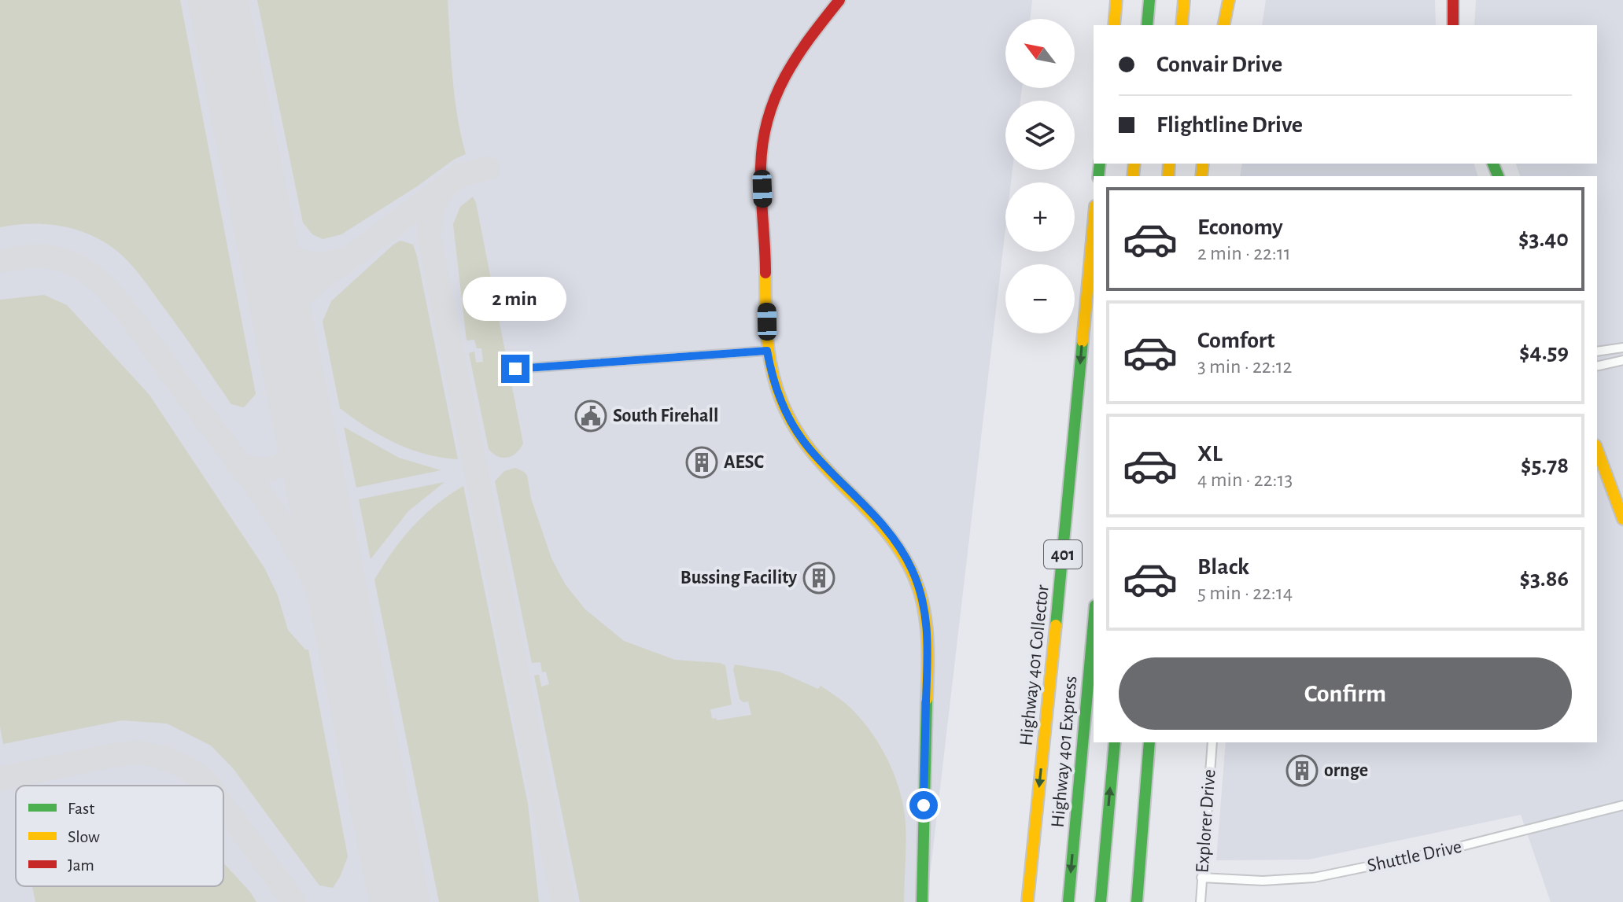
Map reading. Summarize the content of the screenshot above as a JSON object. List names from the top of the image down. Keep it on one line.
{"streets":{"main road":["401","Highway 401 Collector","Highway 401 Express"],"street":["Explorer Drive","Shuttle Drive"]},"crossings":[["Explorer Drive","Shuttle Drive"]],"one_way":["Highway 401 Collector"],"places":{"public building":["South Firehall"],"building":["AESC","Bussing Facility","ornge"]},"legend":["Fast","Slow","Jam"],"north":"top left","page":{"map_buttons":["+","−"],"banner":["Convair Drive","Flightline Drive"],"list":[{"name":"Economy","note":"2 min · 22:11","value":"$3.40"},{"name":"Comfort","note":"3 min · 22:12","value":"$4.59"},{"name":"XL","note":"4 min · 22:13","value":"$5.78"},{"name":"Black","note":"5 min · 22:14","value":"$3.86"}],"bubble":"2 min","buttons":"Confirm"}}
